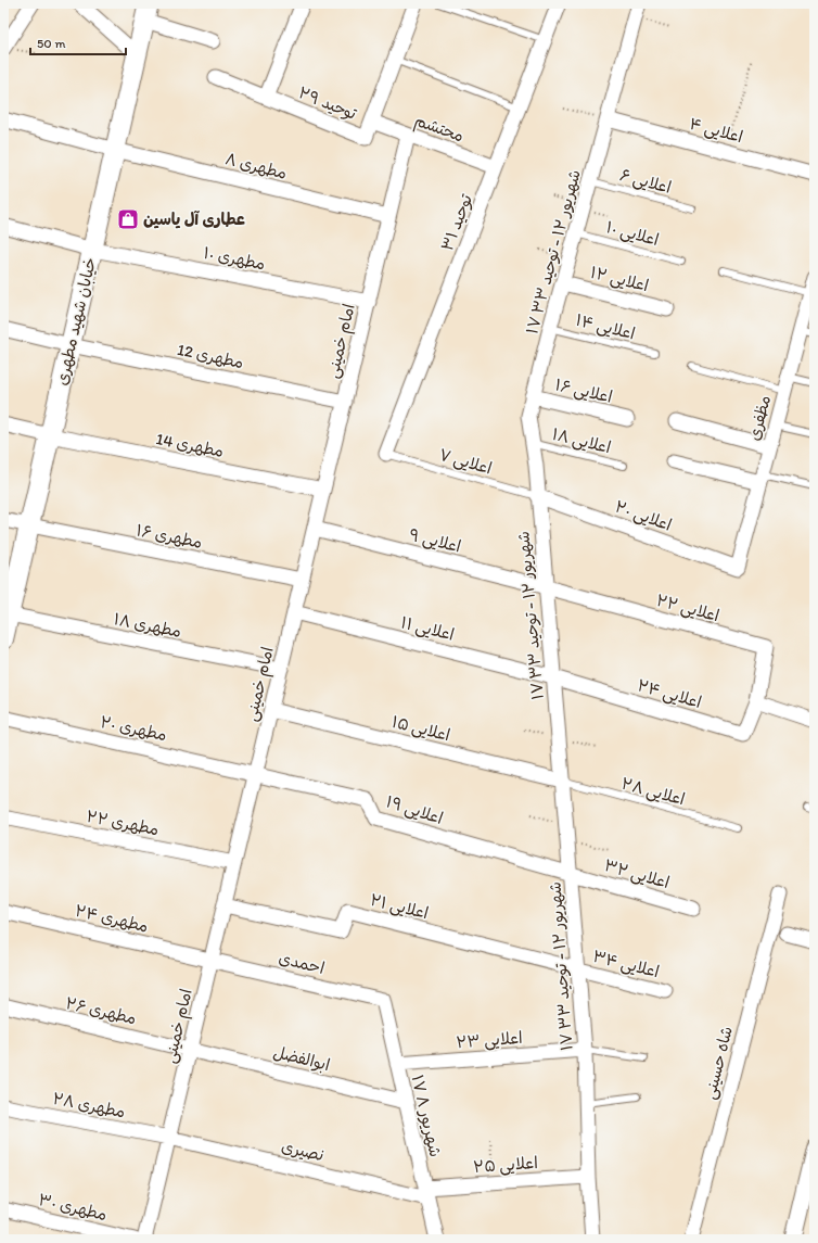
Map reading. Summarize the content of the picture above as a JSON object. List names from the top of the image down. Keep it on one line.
{"streets":{"main road":["خیابان شهید مطهری"],"street":["توحید ۲۹","محتشم","اعلایی ۴","مطهری ۸","توحید ۳۱","۱۷ شهریور ۱۲ - توحید ۳۳","مطهری ۱۰","اعلایی ۱۲","امام خمینی","مطهری 12","اعلایی ۱۶","مظفری","مطهری 14","اعلایی ۲۰","مطهری ۱۶","اعلایی ۹","اعلایی ۲۲","مطهری ۱۸","اعلایی ۱۱","اعلایی ۲۴","مطهری ۲۰","اعلایی ۱۵","اعلایی ۱۹","مطهری ۲۲","اعلایی ۳۲","اعلایی ۲۱","مطهری ۲۴","احمدی","اعلایی ۳۴","مطهری ۲۶","اعلایی ۲۳","ابوالفضل","شاه حسینی","مطهری ۲۸","۱۷ شهریور ۸","نصیری","اعلایی ۲۵","مطهری ۳۰"],"lane":["اعلایی ۶","اعلایی ۱۰","اعلایی ۱۴","اعلایی ۱۸","اعلایی ۷","اعلایی ۲۸"]},"crossings":[["توحید ۲۹","محتشم"],["محتشم","توحید ۳۱"],["محتشم","امام خمینی"],["اعلایی ۴","۱۷ شهریور ۱۲ - توحید ۳۳"],["مطهری ۸","خیابان شهید مطهری"],["مطهری ۸","امام خمینی"],["اعلایی ۶","۱۷ شهریور ۱۲ - توحید ۳۳"],["توحید ۳۱","اعلایی ۷"],["اعلایی ۱۰","۱۷ شهریور ۱۲ - توحید ۳۳"],["۱۷ شهریور ۱۲ - توحید ۳۳","اعلایی ۱۲"],["۱۷ شهریور ۱۲ - توحید ۳۳","اعلایی ۱۴"],["۱۷ شهریور ۱۲ - توحید ۳۳","اعلایی ۱۶"],["۱۷ شهریور ۱۲ - توحید ۳۳","اعلایی ۱۸"],["۱۷ شهریور ۱۲ - توحید ۳۳","اعلایی ۷"],["۱۷ شهریور ۱۲ - توحید ۳۳","اعلایی ۲۰"],["۱۷ شهریور ۱۲ - توحید ۳۳","اعلایی ۹"],["۱۷ شهریور ۱۲ - توحید ۳۳","اعلایی ۲۲"],["۱۷ شهریور ۱۲ - توحید ۳۳","اعلایی ۱۱"],["۱۷ شهریور ۱۲ - توحید ۳۳","اعلایی ۲۴"],["۱۷ شهریور ۱۲ - توحید ۳۳","اعلایی ۱۵"],["۱۷ شهریور ۱۲ - توحید ۳۳","اعلایی ۲۸"],["۱۷ شهریور ۱۲ - توحید ۳۳","اعلایی ۱۹"],["۱۷ شهریور ۱۲ - توحید ۳۳","اعلایی ۳۲"],["۱۷ شهریور ۱۲ - توحید ۳۳","اعلایی ۲۱"],["۱۷ شهریور ۱۲ - توحید ۳۳","اعلایی ۳۴"],["۱۷ شهریور ۱۲ - توحید ۳۳","اعلایی ۲۳"],["۱۷ شهریور ۱۲ - توحید ۳۳","اعلایی ۲۵"],["مطهری ۱۰","خیابان شهید مطهری"],["مطهری ۱۰","امام خمینی"],["خیابان شهید مطهری","مطهری 12"],["خیابان شهید مطهری","مطهری 14"],["خیابان شهید مطهری","مطهری ۱۶"],["خیابان شهید مطهری","مطهری ۱۸"],["امام خمینی","مطهری 12"],["امام خمینی","مطهری 14"],["امام خمینی","مطهری ۱۶"],["امام خمینی","اعلایی ۹"],["امام خمینی","مطهری ۱۸"],["امام خمینی","اعلایی ۱۱"],["امام خمینی","مطهری ۲۰"],["امام خمینی","اعلایی ۱۵"],["امام خمینی","اعلایی ۱۹"],["امام خمینی","مطهری ۲۲"],["امام خمینی","اعلایی ۲۱"],["امام خمینی","مطهری ۲۴"],["امام خمینی","احمدی"],["امام خمینی","مطهری ۲۶"],["امام خمینی","ابوالفضل"],["امام خمینی","مطهری ۲۸"],["امام خمینی","نصیری"],["مظفری","اعلایی ۲۰"],["اعلایی ۷","اعلایی ۲۰"],["اعلایی ۹","اعلایی ۲۲"],["اعلایی ۲۲","اعلایی ۲۴"],["اعلایی ۱۱","اعلایی ۲۴"],["مطهری ۲۰","اعلایی ۱۹"],["اعلایی ۱۵","اعلایی ۲۸"],["اعلایی ۱۹","اعلایی ۳۲"],["اعلایی ۲۱","اعلایی ۳۴"],["مطهری ۲۴","احمدی"],["احمدی","۱۷ شهریور ۸"],["مطهری ۲۶","ابوالفضل"],["اعلایی ۲۳","۱۷ شهریور ۸"],["ابوالفضل","۱۷ شهریور ۸"],["مطهری ۲۸","نصیری"],["۱۷ شهریور ۸","نصیری"],["۱۷ شهریور ۸","اعلایی ۲۵"],["نصیری","اعلایی ۲۵"]],"places":{"shop":["عطاری آل یاسین"]},"scale_bar":"50 m"}
